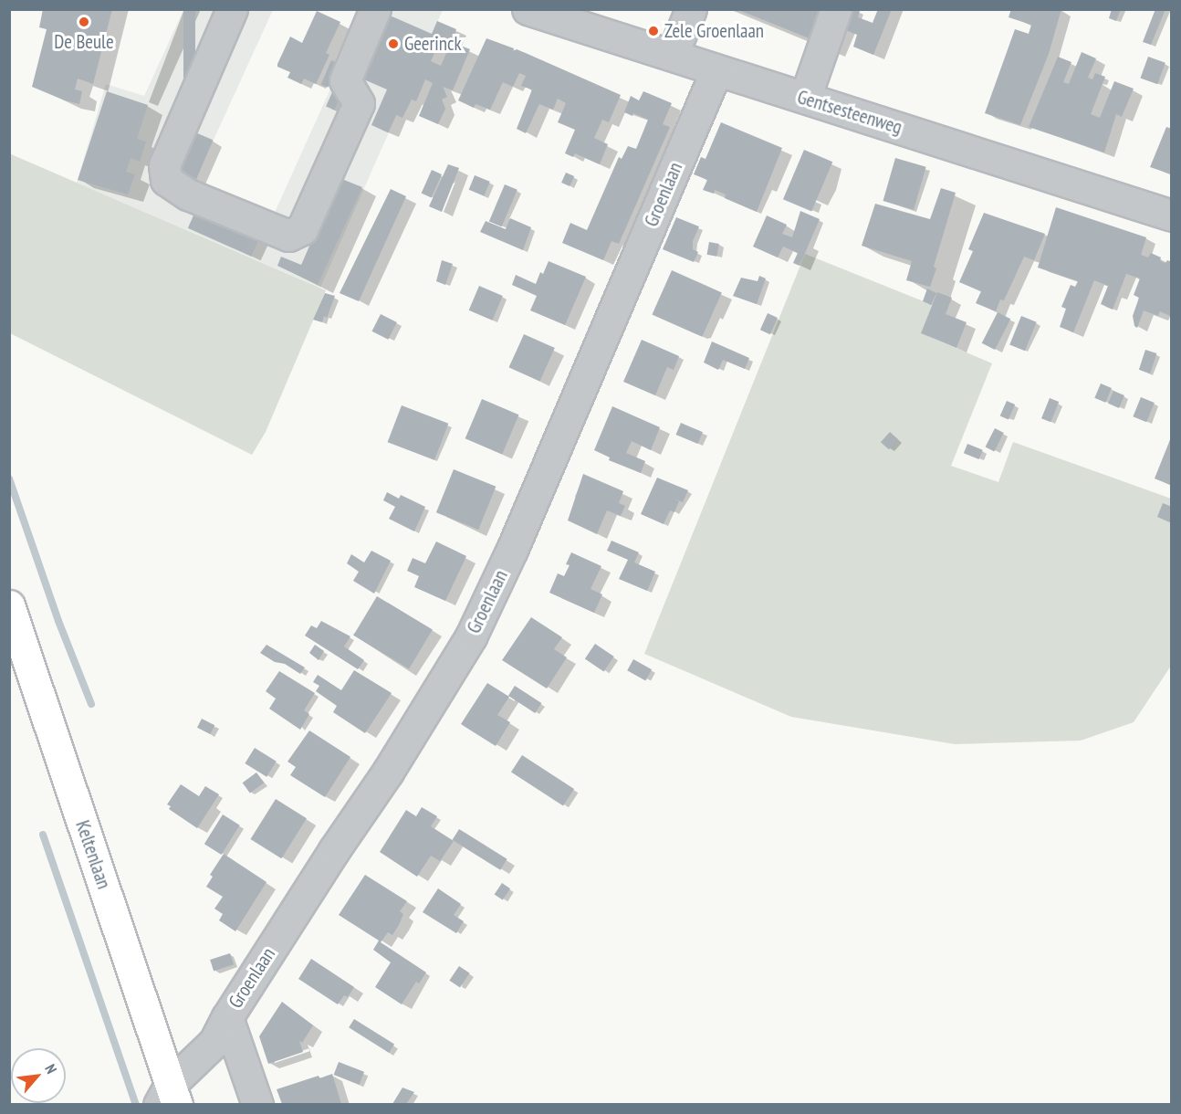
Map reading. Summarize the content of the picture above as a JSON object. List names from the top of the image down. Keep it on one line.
{"streets":{"main road":["Keltenlaan"],"street":["Gentsesteenweg","Groenlaan"]},"crossings":[["Gentsesteenweg","Groenlaan"],["Groenlaan","Keltenlaan"]],"places":["De Beule","Zele Groenlaan","Geerinck"],"north":"top right"}
